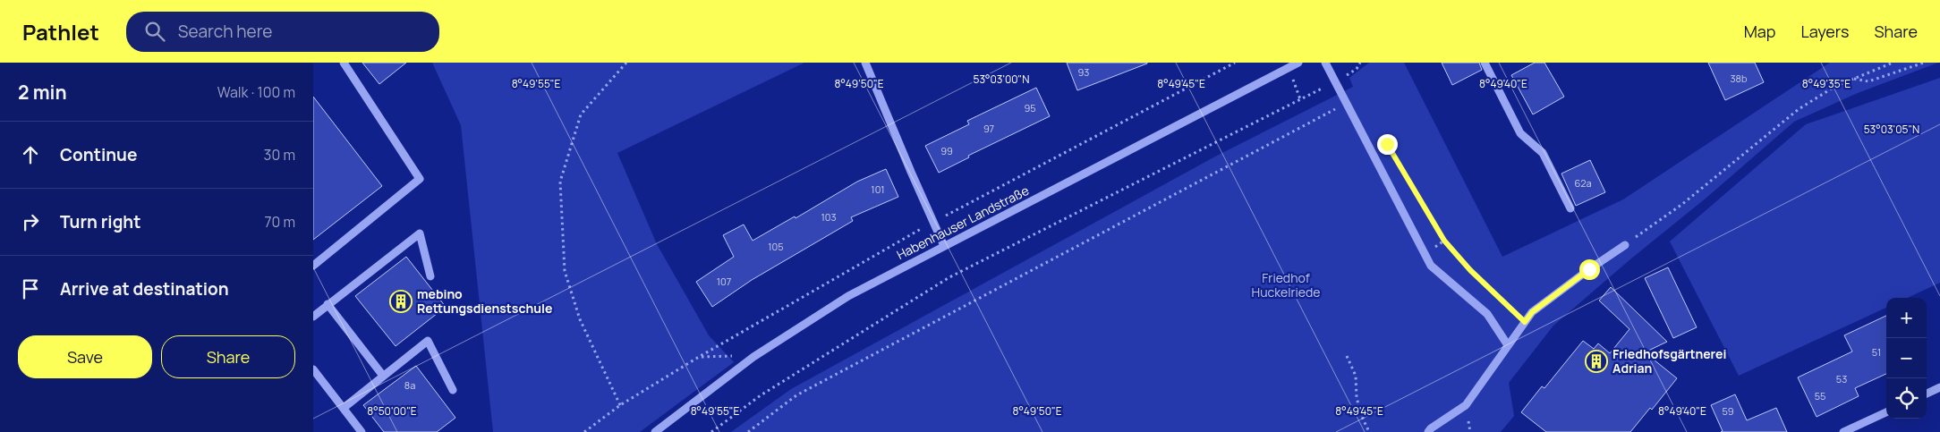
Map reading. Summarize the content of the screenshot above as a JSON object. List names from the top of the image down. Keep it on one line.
{"streets":{"street":["Habenhauser Landstraße"]},"parks":["Friedhof Huckelriede"],"places":{"building":["mebino Rettungsdienstschule","Friedhofsgärtnerei Adrian"]},"house_numbers":["93","38b","95","97","99","62a","101","103","105","107","51","53","8a","55","59"],"page":{"header":"Pathlet","search":"Search here","nav":["Map","Layers","Share"],"heading":["2 min","Walk · 100 m"],"list":[["Continue","30 m"],["Turn right","70 m"],"Arrive at destination"],"map_buttons":["+","−"],"buttons":["Save","Share"]},"coordinates":["53°03'00\"N","8°49'55\"E","8°49'50\"E","8°49'45\"E","8°49'40\"E","8°49'35\"E","53°03'05\"N","8°50'00\"E"]}
